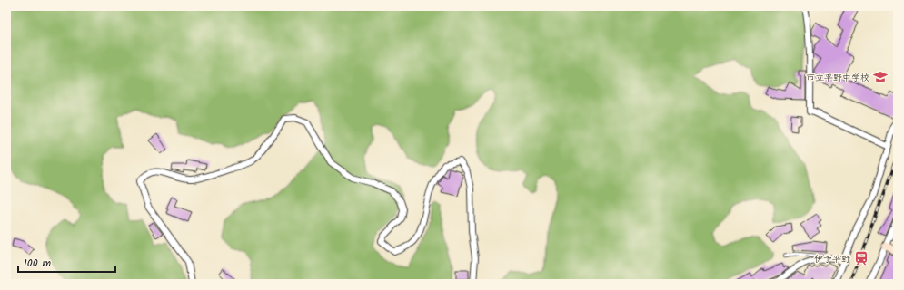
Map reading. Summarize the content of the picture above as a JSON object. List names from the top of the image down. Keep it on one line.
{"places":{"school or university":["市立平野中学校"],"station":["伊予平野"]},"scale_bar":"100 m"}
